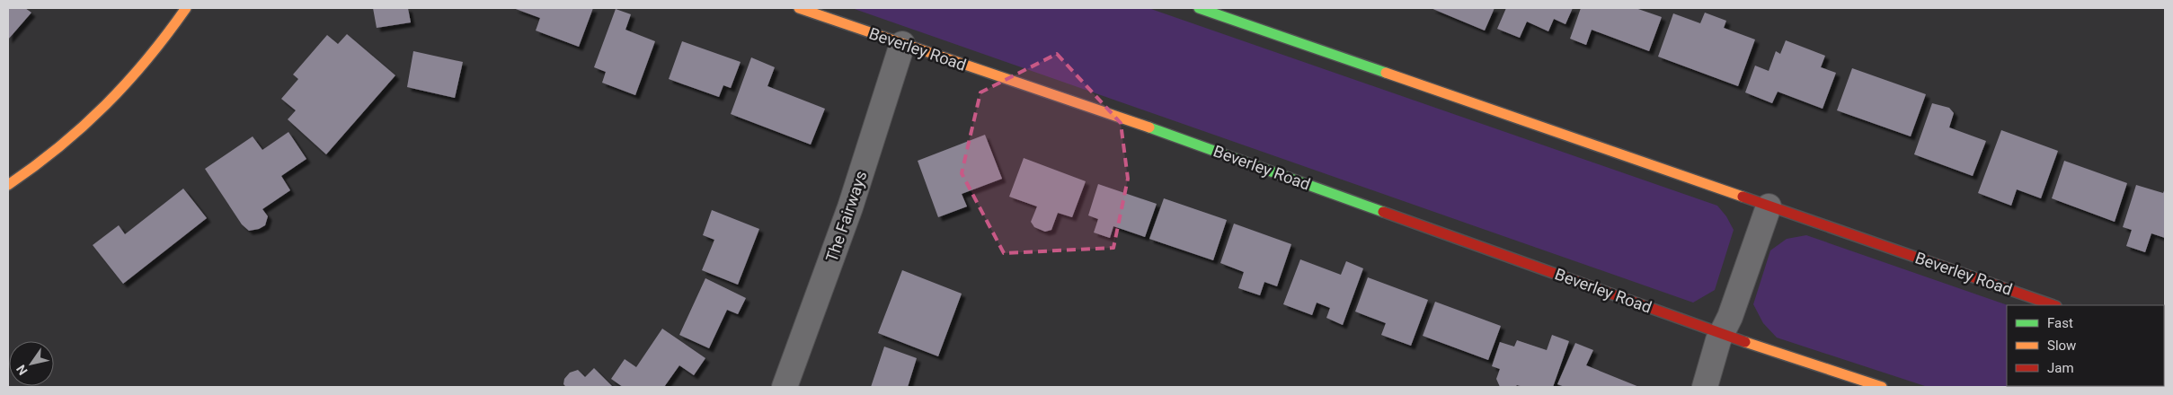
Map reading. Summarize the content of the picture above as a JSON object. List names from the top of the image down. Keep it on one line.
{"streets":{"street":["Beverley Road","The Fairways"]},"crossings":[["Beverley Road","The Fairways"]],"legend":["Fast","Slow","Jam"],"north":"bottom left"}
